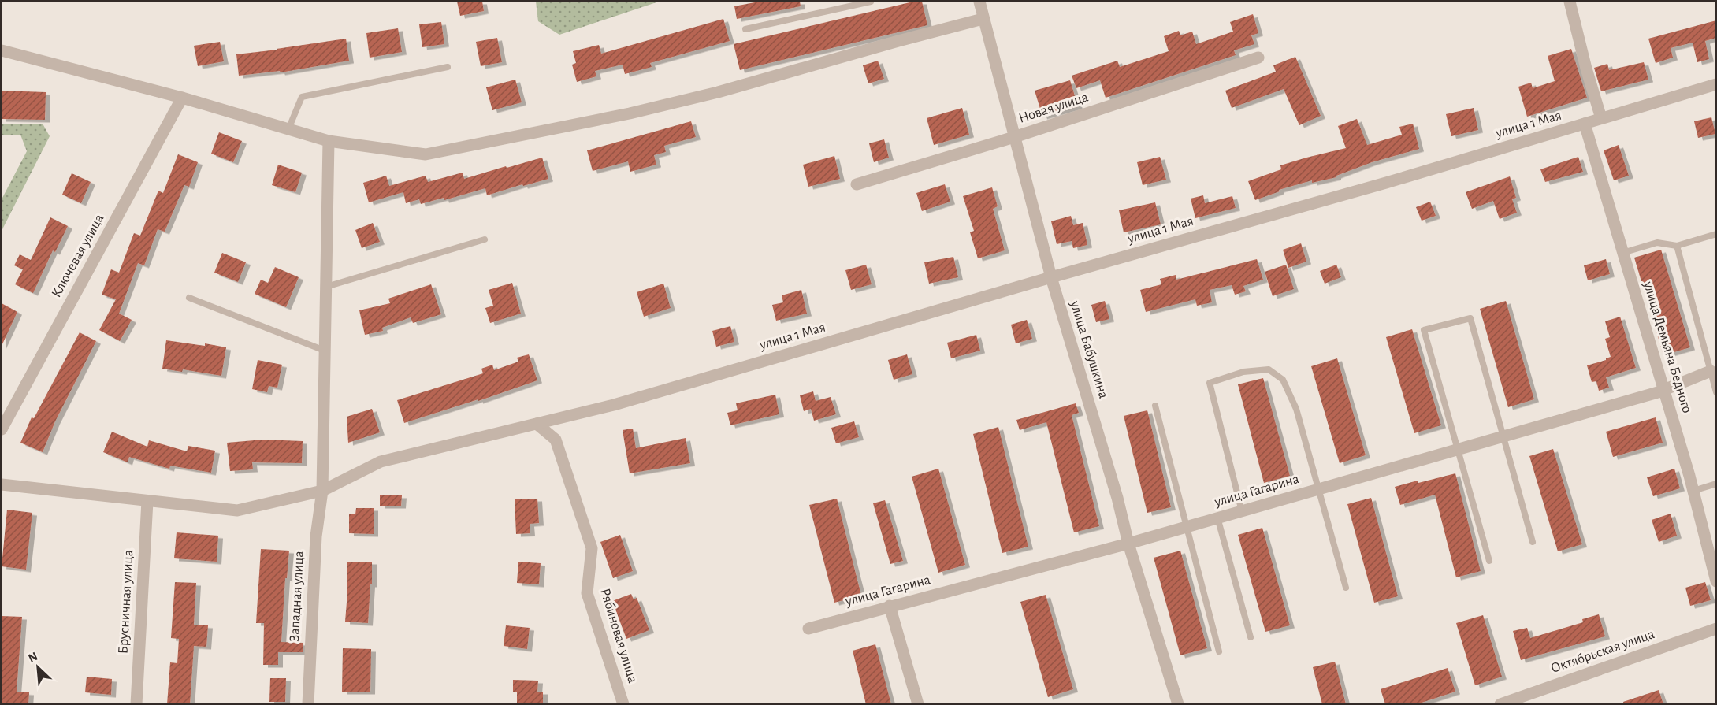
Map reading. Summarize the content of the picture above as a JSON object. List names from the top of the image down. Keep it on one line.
{"streets":{"street":["Новая улица","улица 1 Мая","Ключевая улица","улица Демьяна Бедного","улица Бабушкина","улица Гагарина","Западная улица","Брусничная улица","Рябиновая улица","Октябрьская улица"]},"crossings":[["Новая улица","улица Бабушкина"],["улица 1 Мая","улица Демьяна Бедного"],["улица 1 Мая","улица Бабушкина"],["улица 1 Мая","Западная улица"],["улица 1 Мая","Брусничная улица"],["улица 1 Мая","Рябиновая улица"],["улица Демьяна Бедного","улица Гагарина"],["улица Бабушкина","улица Гагарина"]],"north":"top left"}
